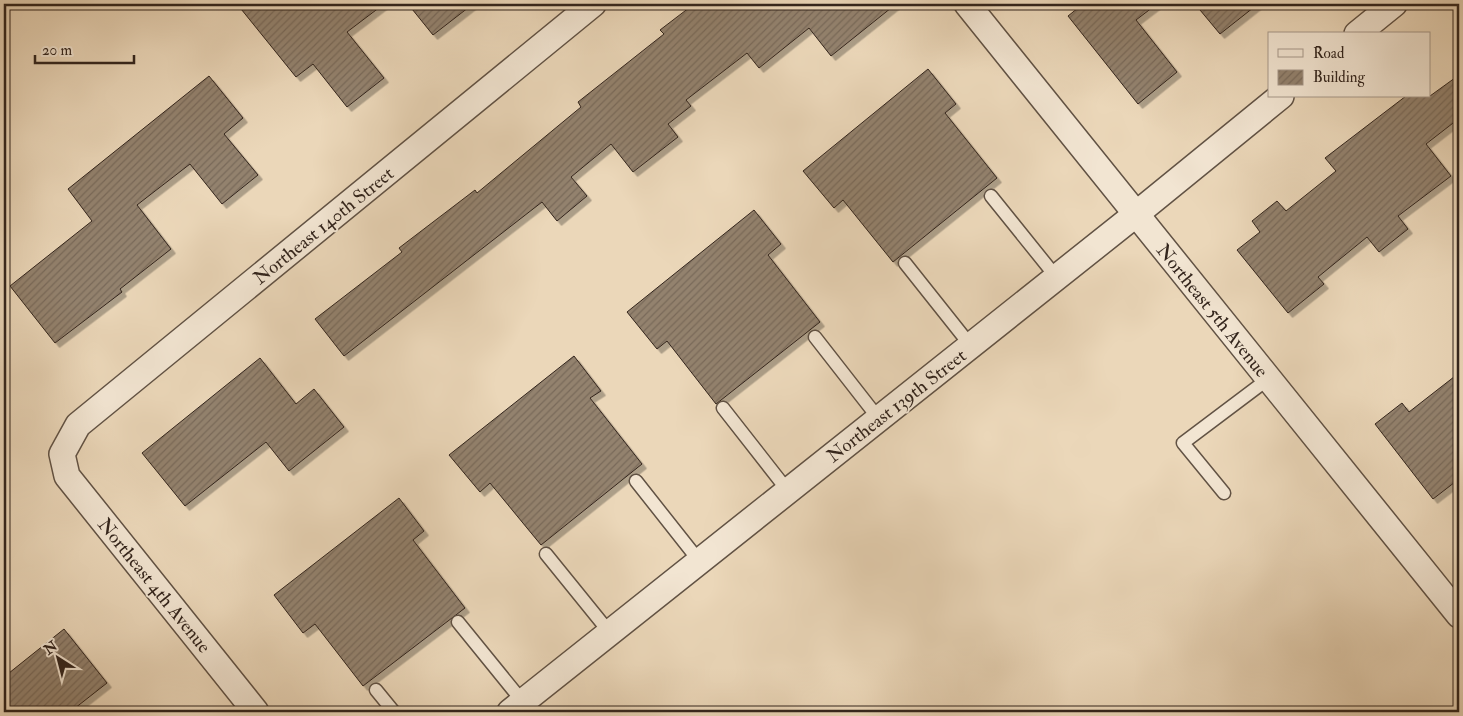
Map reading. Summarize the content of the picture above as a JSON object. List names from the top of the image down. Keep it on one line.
{"streets":{"street":["Northeast 140th Street","Northeast 5th Avenue","Northeast 139th Street","Northeast 4th Avenue"]},"crossings":[["Northeast 140th Street","Northeast 4th Avenue"],["Northeast 5th Avenue","Northeast 139th Street"]],"legend":["Road","Building"],"scale_bar":"20 m","north":"top left"}
